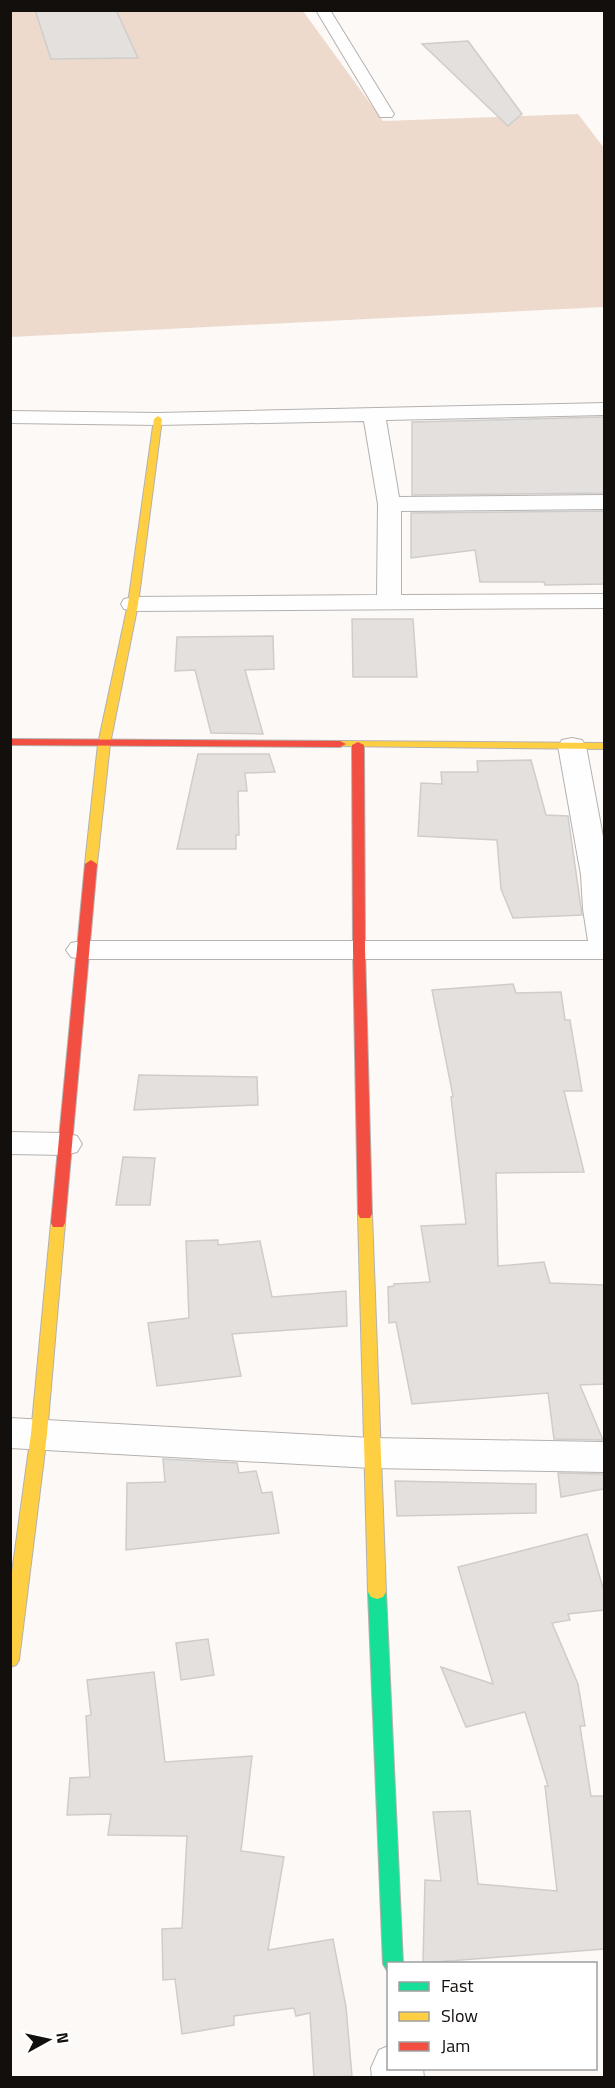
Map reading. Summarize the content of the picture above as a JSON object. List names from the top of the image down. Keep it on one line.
{"legend":["Fast","Slow","Jam"],"north":"right"}
